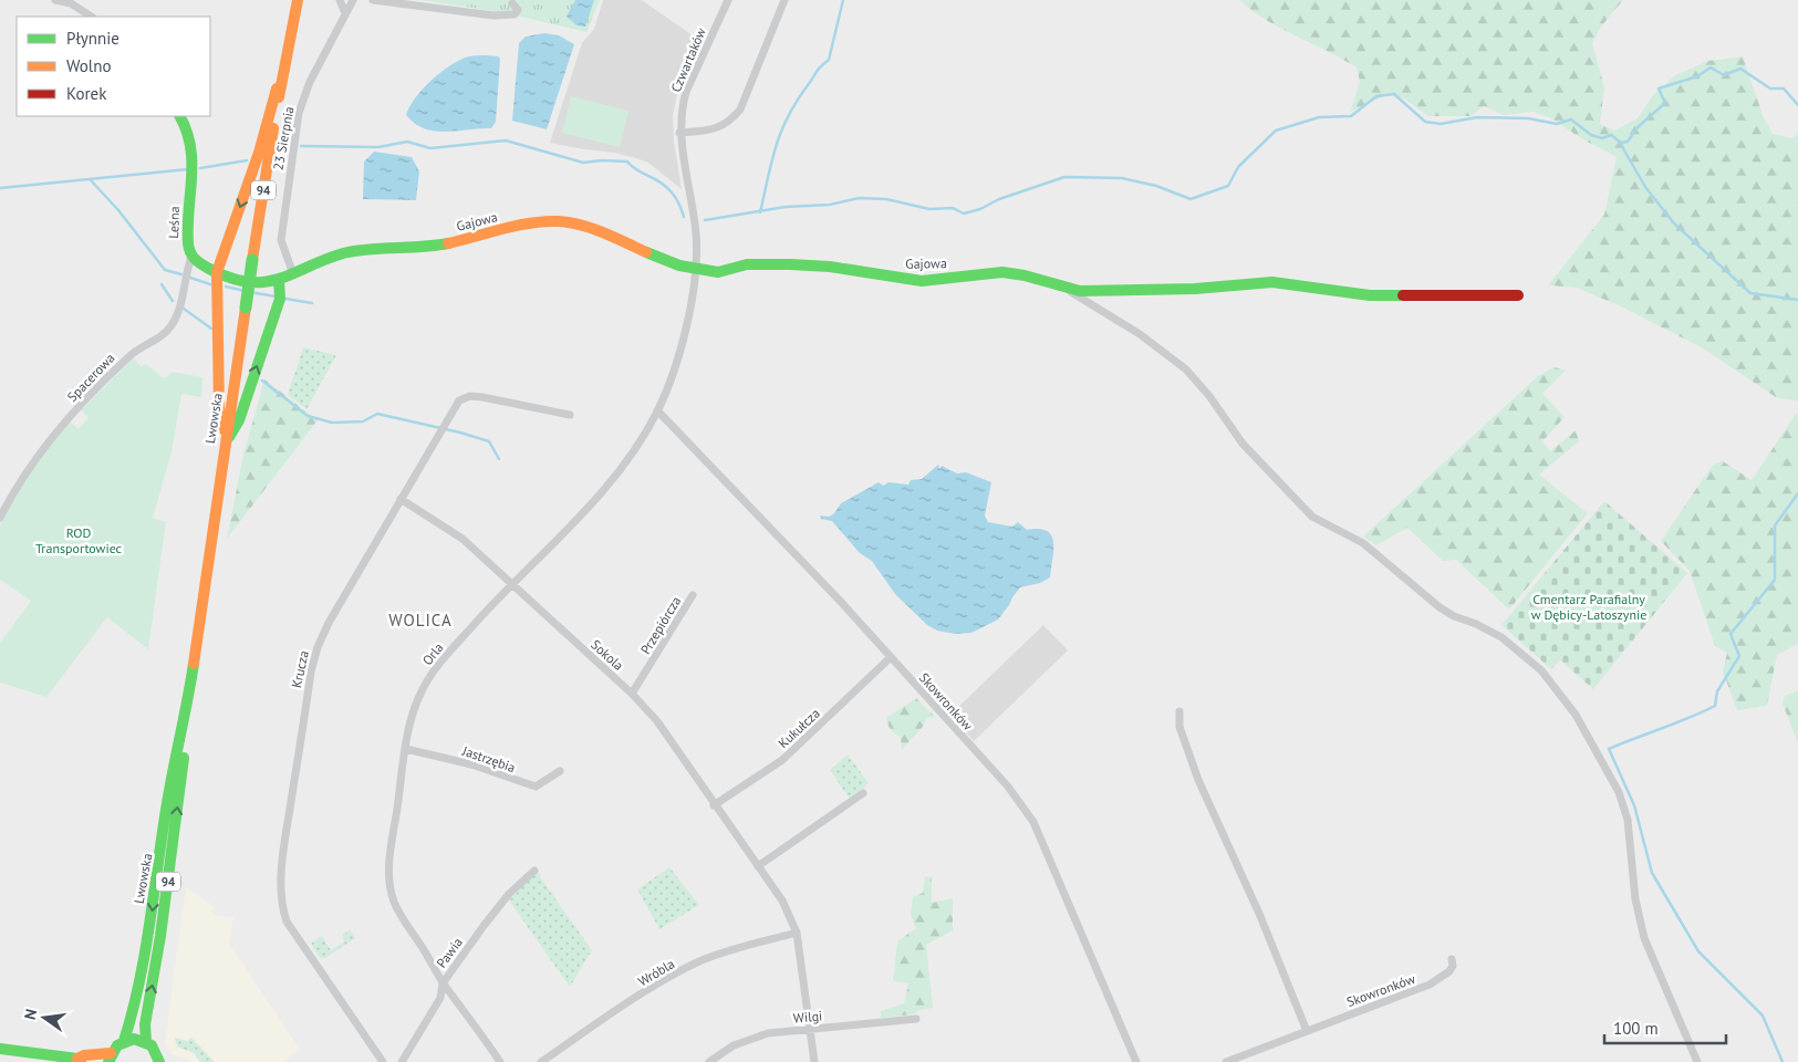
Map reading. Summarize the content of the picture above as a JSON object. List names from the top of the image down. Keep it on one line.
{"streets":{"main road":["94","Gajowa","Leśna","Lwowska"],"street":["Czwartaków","23 Sierpnia","Spacerowa","Przepiórcza","Orla","Sokola","Krucza","Skowronków","Kukułcza","Jastrzębia","Pawia","Wróbla","Wilgi"]},"crossings":[["23 Sierpnia","Gajowa"],["94","Lwowska"],["Gajowa","Leśna"],["Gajowa","Orla"],["Leśna","Spacerowa"],["Przepiórcza","Sokola"],["Orla","Sokola"],["Orla","Skowronków"],["Orla","Jastrzębia"],["Orla","Pawia"],["Sokola","Krucza"],["Sokola","Kukułcza"],["Sokola","Wróbla"],["Sokola","Wilgi"],["Skowronków","Kukułcza"]],"districts":["WOLICA"],"parks":["ROD Transportowiec","Cmentarz Parafialny w Dębicy-Latoszynie"],"legend":["Płynnie","Wolno","Korek"],"scale_bar":"100 m","north":"left"}
